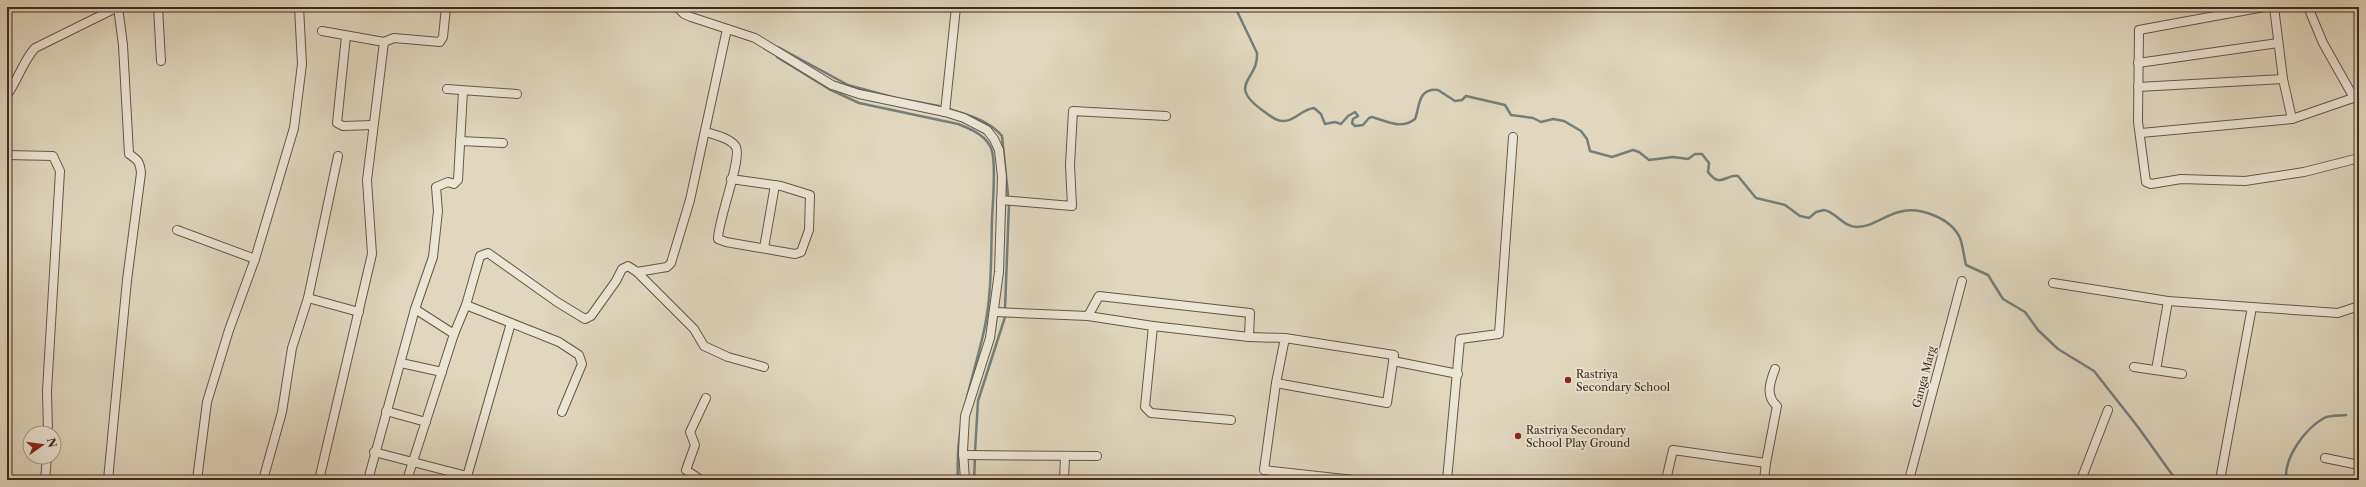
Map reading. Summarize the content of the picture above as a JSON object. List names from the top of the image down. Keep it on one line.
{"streets":{"street":["Ganga Marg"]},"places":["Rastriya Secondary School","Rastriya Secondary School Play Ground"],"north":"right"}
